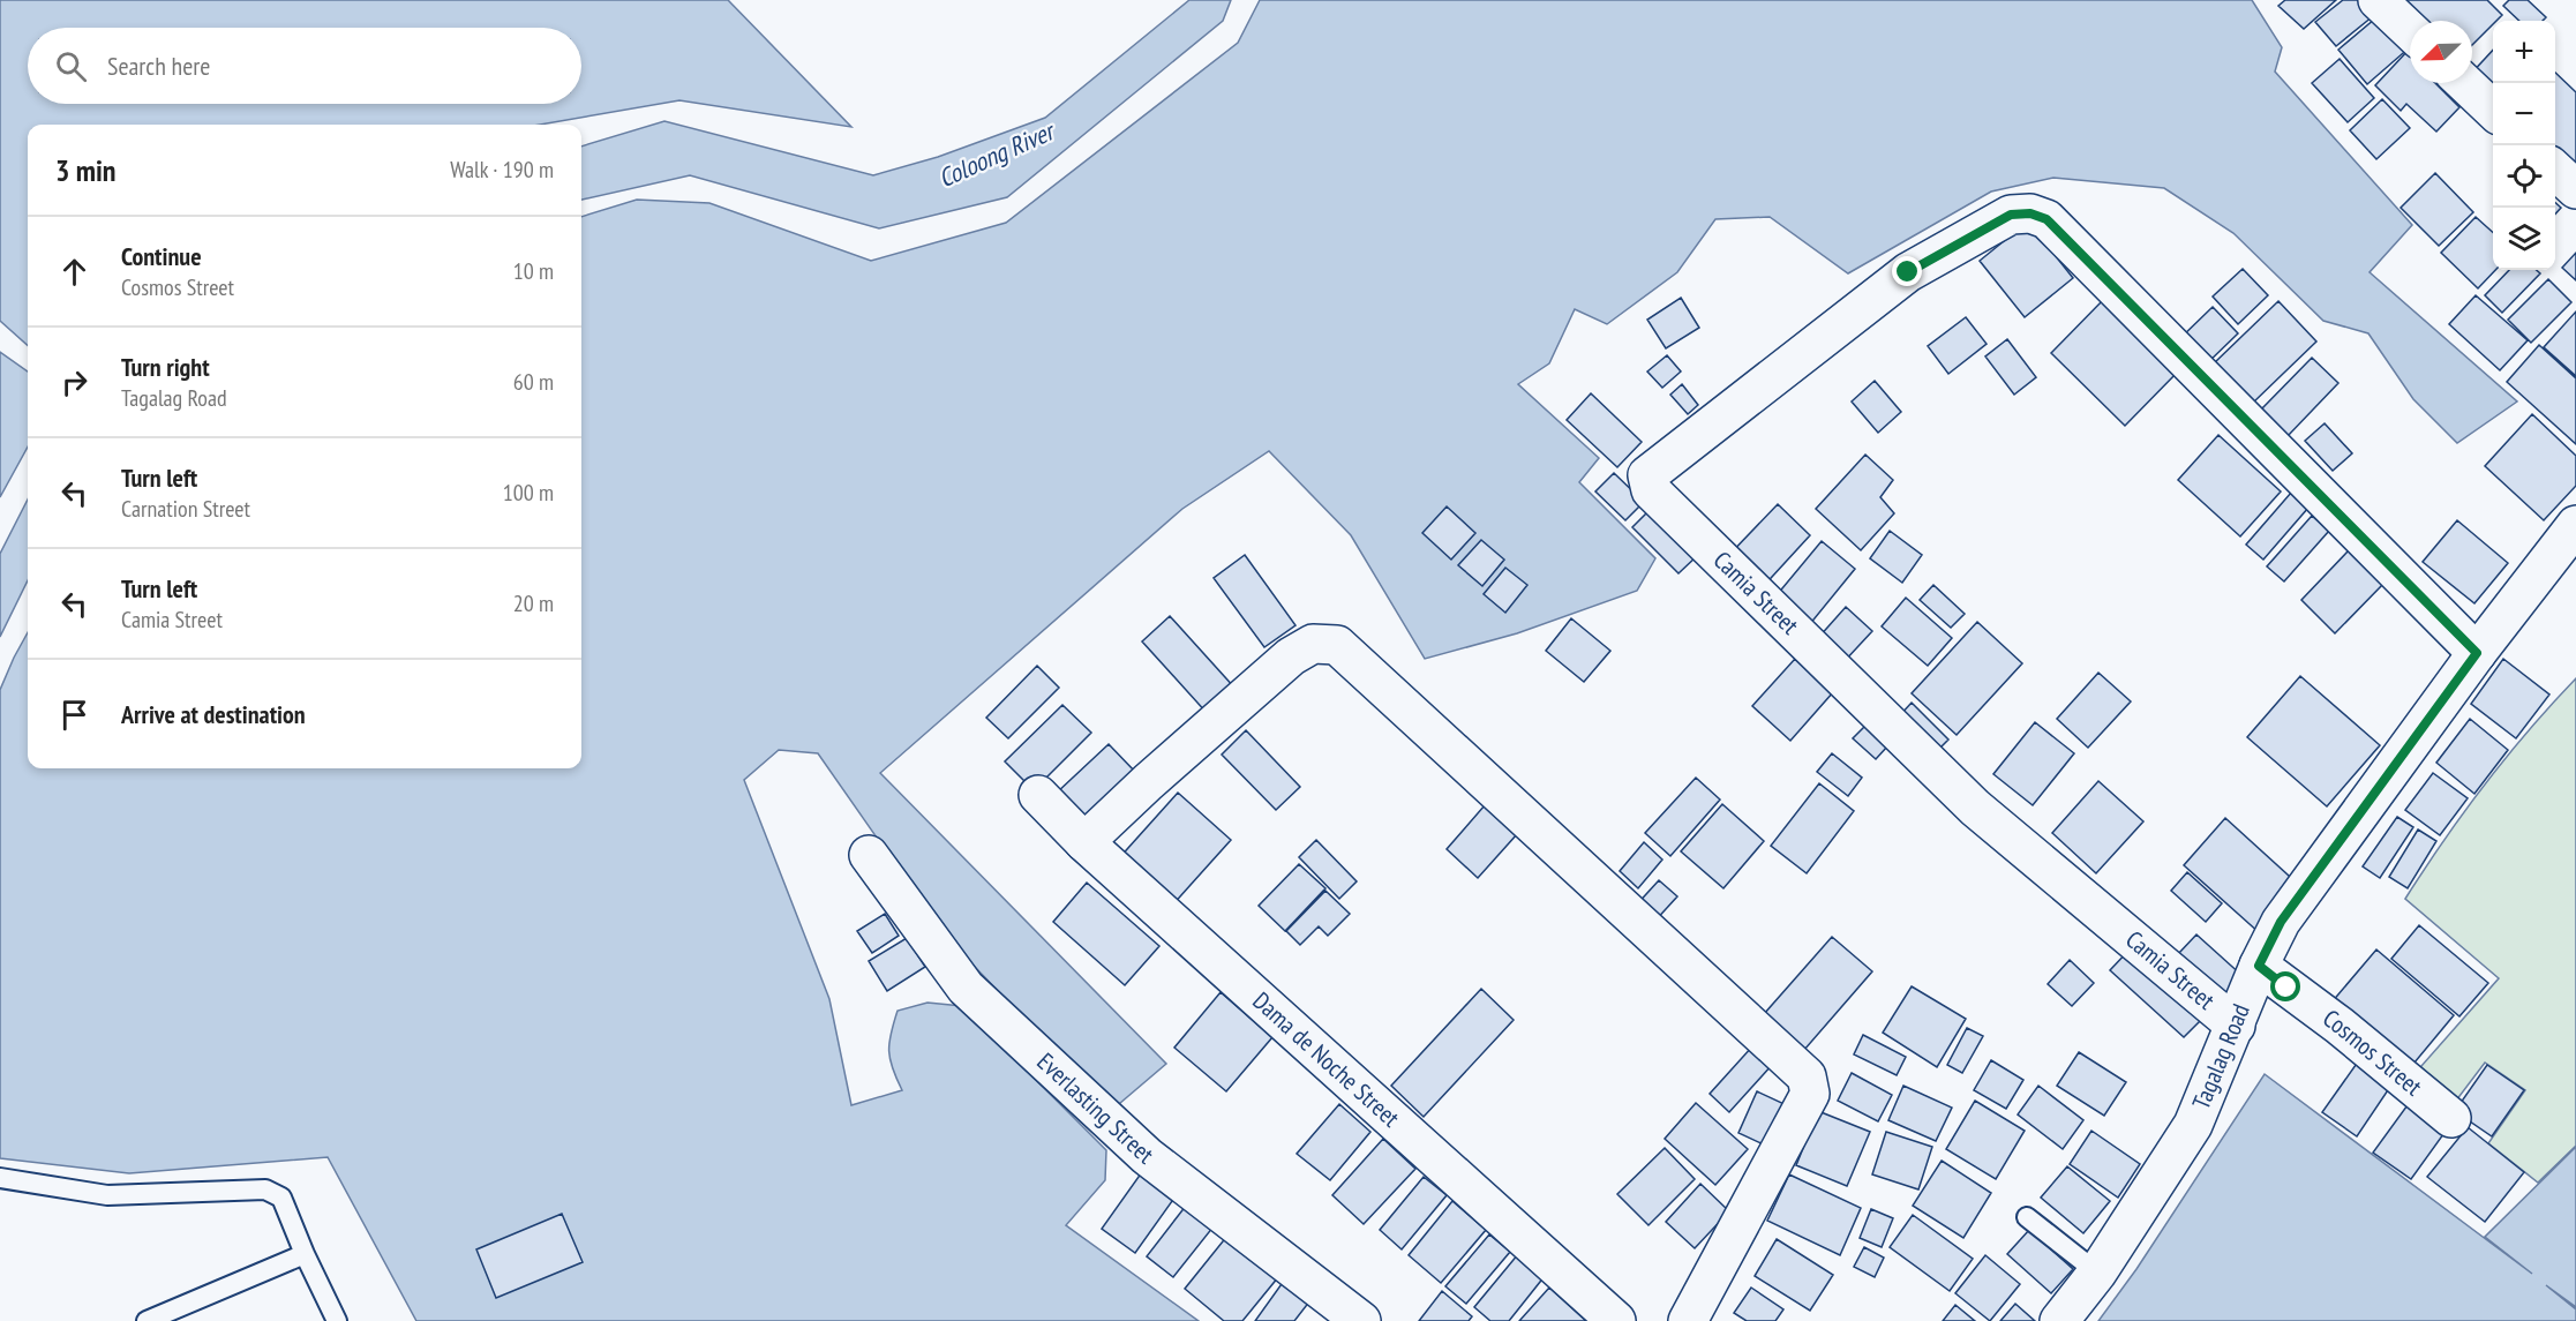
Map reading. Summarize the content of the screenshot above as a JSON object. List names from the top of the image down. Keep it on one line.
{"streets":{"street":["Camia Street","Cosmos Street","Tagalag Road","Dama de Noche Street","Everlasting Street"]},"crossings":[["Camia Street","Tagalag Road"],["Cosmos Street","Tagalag Road"]],"water":["Coloong River"],"north":"bottom left","page":{"map_buttons":["+","−"],"search":"Search here","heading":["3 min","Walk · 190 m"],"list":[["Continue","Cosmos Street","10 m"],["Turn right","Tagalag Road","60 m"],["Turn left","Carnation Street","100 m"],["Turn left","Camia Street","20 m"],"Arrive at destination"]}}
